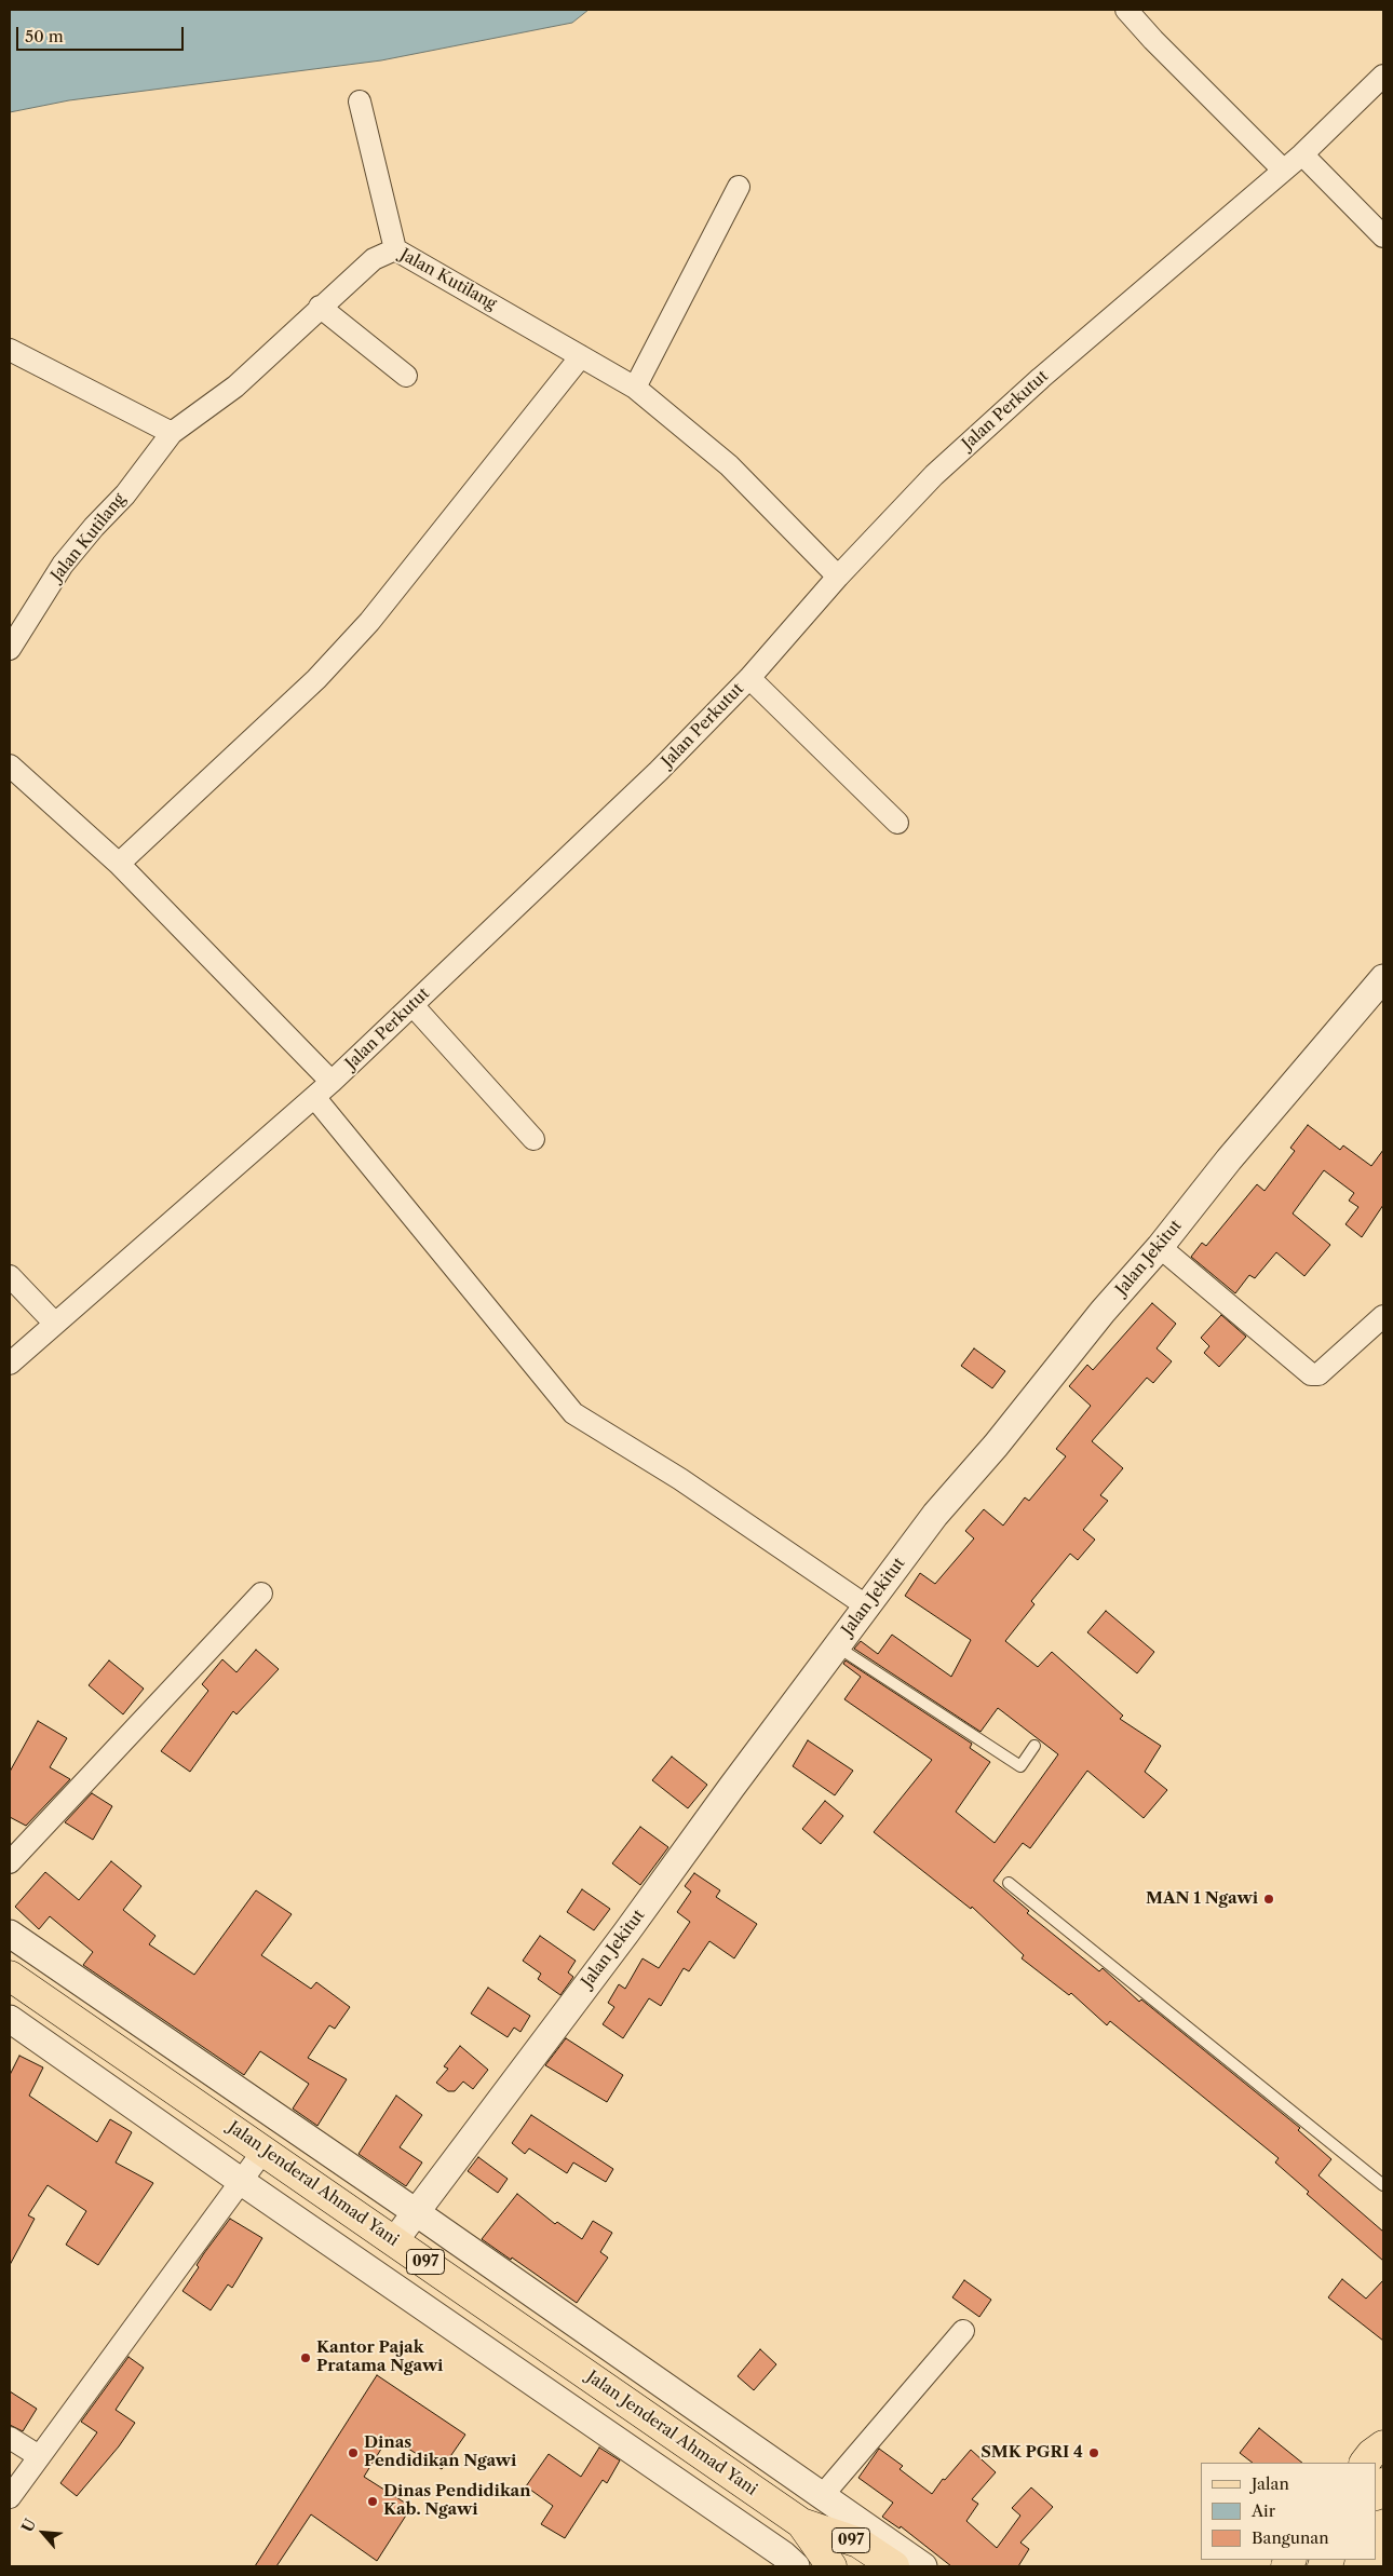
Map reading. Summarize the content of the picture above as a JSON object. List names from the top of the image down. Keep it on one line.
{"streets":{"main road":["Jalan Jenderal Ahmad Yani","097"],"street":["Jalan Kutilang","Jalan Perkutut","Jalan Jekitut"]},"crossings":[["Jalan Kutilang","Jalan Perkutut"],["Jalan Jekitut","Jalan Jenderal Ahmad Yani"]],"places":["MAN 1 Ngawi","Kantor Pajak Pratama Ngawi","Dinas Pendidikan Ngawi","SMK PGRI 4","Dinas Pendidikan Kab. Ngawi"],"legend":["Jalan","Air","Bangunan"],"scale_bar":"50 m","north":"top left"}
